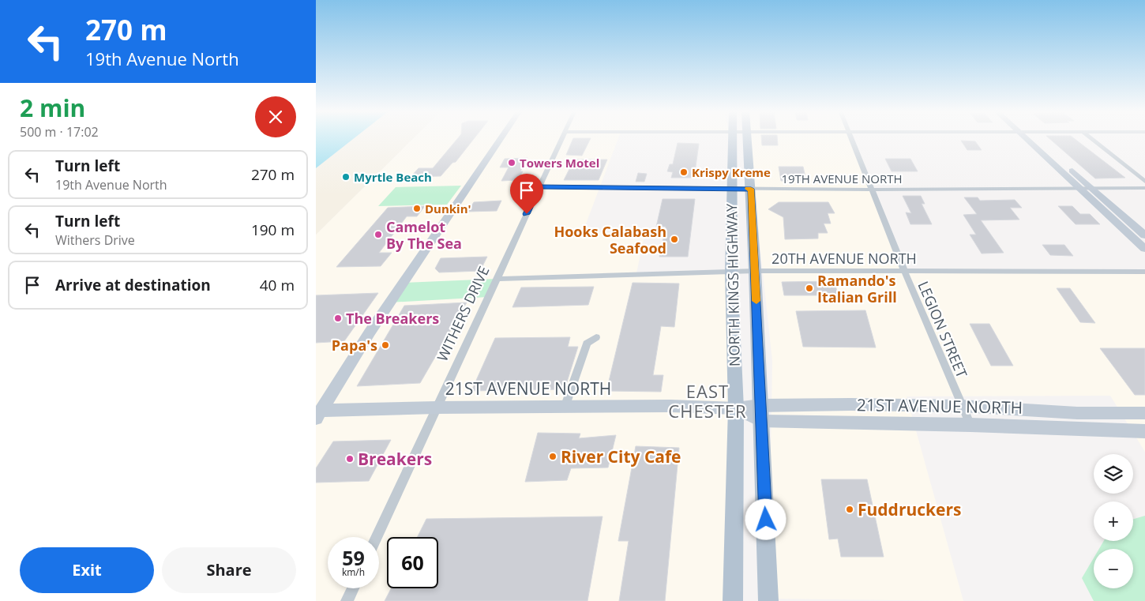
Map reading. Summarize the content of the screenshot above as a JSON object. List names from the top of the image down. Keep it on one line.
{"streets":{"main road":["NORTH KINGS HIGHWAY","21ST AVENUE NORTH"],"street":["19TH AVENUE NORTH","20TH AVENUE NORTH","WITHERS DRIVE","LEGION STREET"]},"crossings":[["19TH AVENUE NORTH","NORTH KINGS HIGHWAY"],["19TH AVENUE NORTH","WITHERS DRIVE"],["19TH AVENUE NORTH","LEGION STREET"],["20TH AVENUE NORTH","NORTH KINGS HIGHWAY"],["20TH AVENUE NORTH","WITHERS DRIVE"],["20TH AVENUE NORTH","LEGION STREET"],["NORTH KINGS HIGHWAY","21ST AVENUE NORTH"],["WITHERS DRIVE","21ST AVENUE NORTH"],["LEGION STREET","21ST AVENUE NORTH"]],"districts":["EAST CHESTER"],"places":["Towers Motel","Krispy Kreme","Myrtle Beach","Dunkin'","Camelot By The Sea","Hooks Calabash Seafood","Ramando's Italian Grill","The Breakers","Papa's","River City Cafe","Breakers","Fuddruckers"],"page":{"turn":["270 m","19th Avenue North"],"heading":["2 min","500 m · 17:02"],"list":[{"name":"Turn left","note":"19th Avenue North","value":"270 m"},{"name":"Turn left","note":"Withers Drive","value":"190 m"},{"name":"Arrive at destination","value":"40 m"}],"map_buttons":["+","−"],"speed":"59 km/h","limit":"60","buttons":["Exit","Share"]}}
